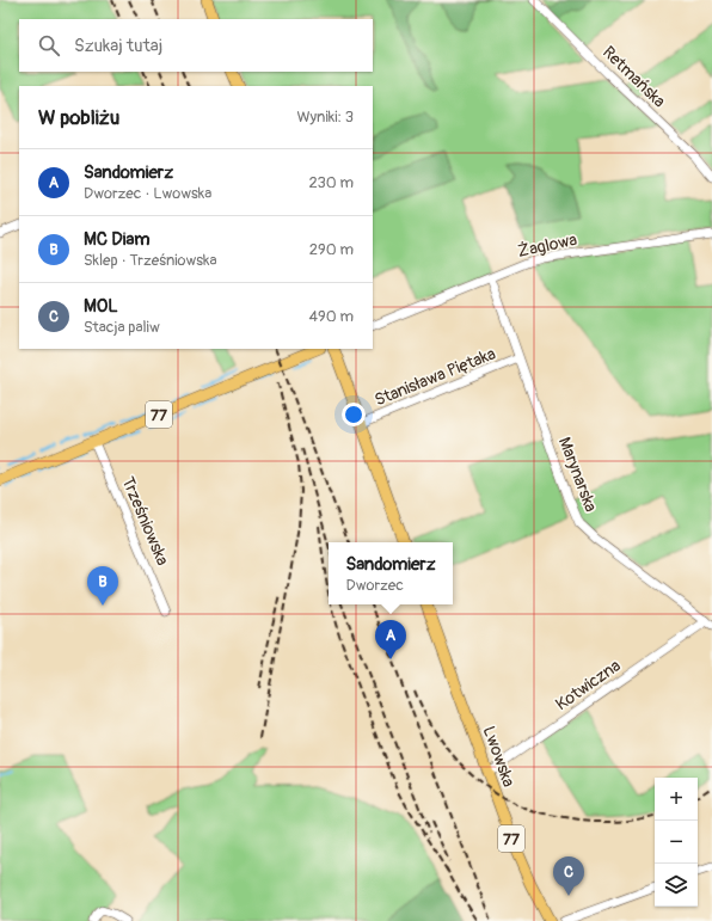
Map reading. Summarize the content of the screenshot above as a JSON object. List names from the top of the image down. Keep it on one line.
{"streets":{"main road":["77","Lwowska"],"street":["Retmańska","Żaglowa","Stanisława Piętaka","Marynarska","Trześniowska","Kotwiczna"]},"crossings":[["Żaglowa","Marynarska"],["Stanisława Piętaka","Marynarska"],["77","Trześniowska"],["Marynarska","Kotwiczna"],["Kotwiczna","Lwowska"]],"page":{"search":"Szukaj tutaj","heading":["W pobliżu","Wyniki: 3"],"list":[{"mark":"A","name":"Sandomierz","note":"Dworzec · Lwowska","value":"230 m"},{"mark":"B","name":"MC Diam","note":"Sklep · Trześniowska","value":"290 m"},{"mark":"C","name":"MOL","note":"Stacja paliw","value":"490 m"}],"popup":["Sandomierz","Dworzec"],"pins":["B","A","C"],"map_buttons":["+","−"]}}
